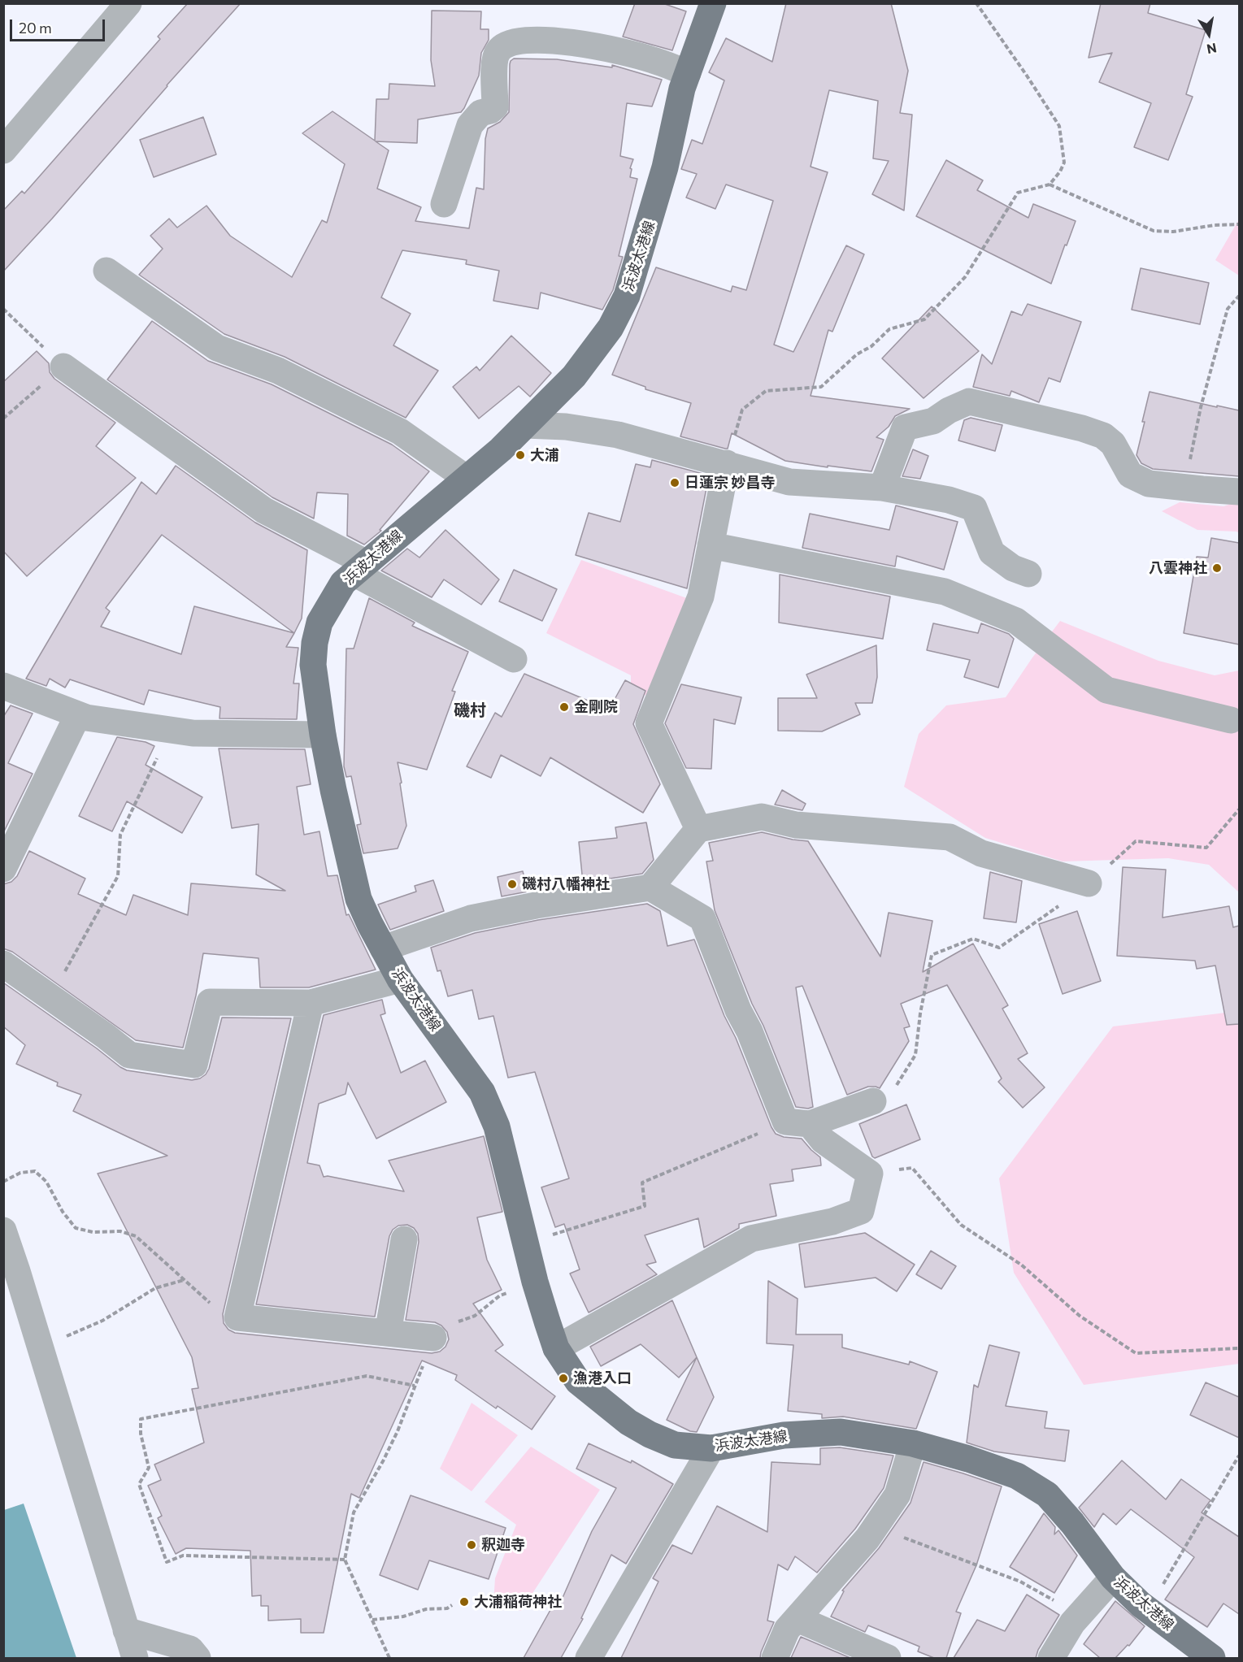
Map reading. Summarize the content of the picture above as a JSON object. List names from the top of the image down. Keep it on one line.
{"streets":{"main road":["浜波太港線"]},"districts":["磯村"],"places":["大浦","日蓮宗 妙昌寺","八雲神社","金剛院","磯村八幡神社","漁港入口","釈迦寺","大浦稲荷神社"],"scale_bar":"20 m","north":"bottom"}
